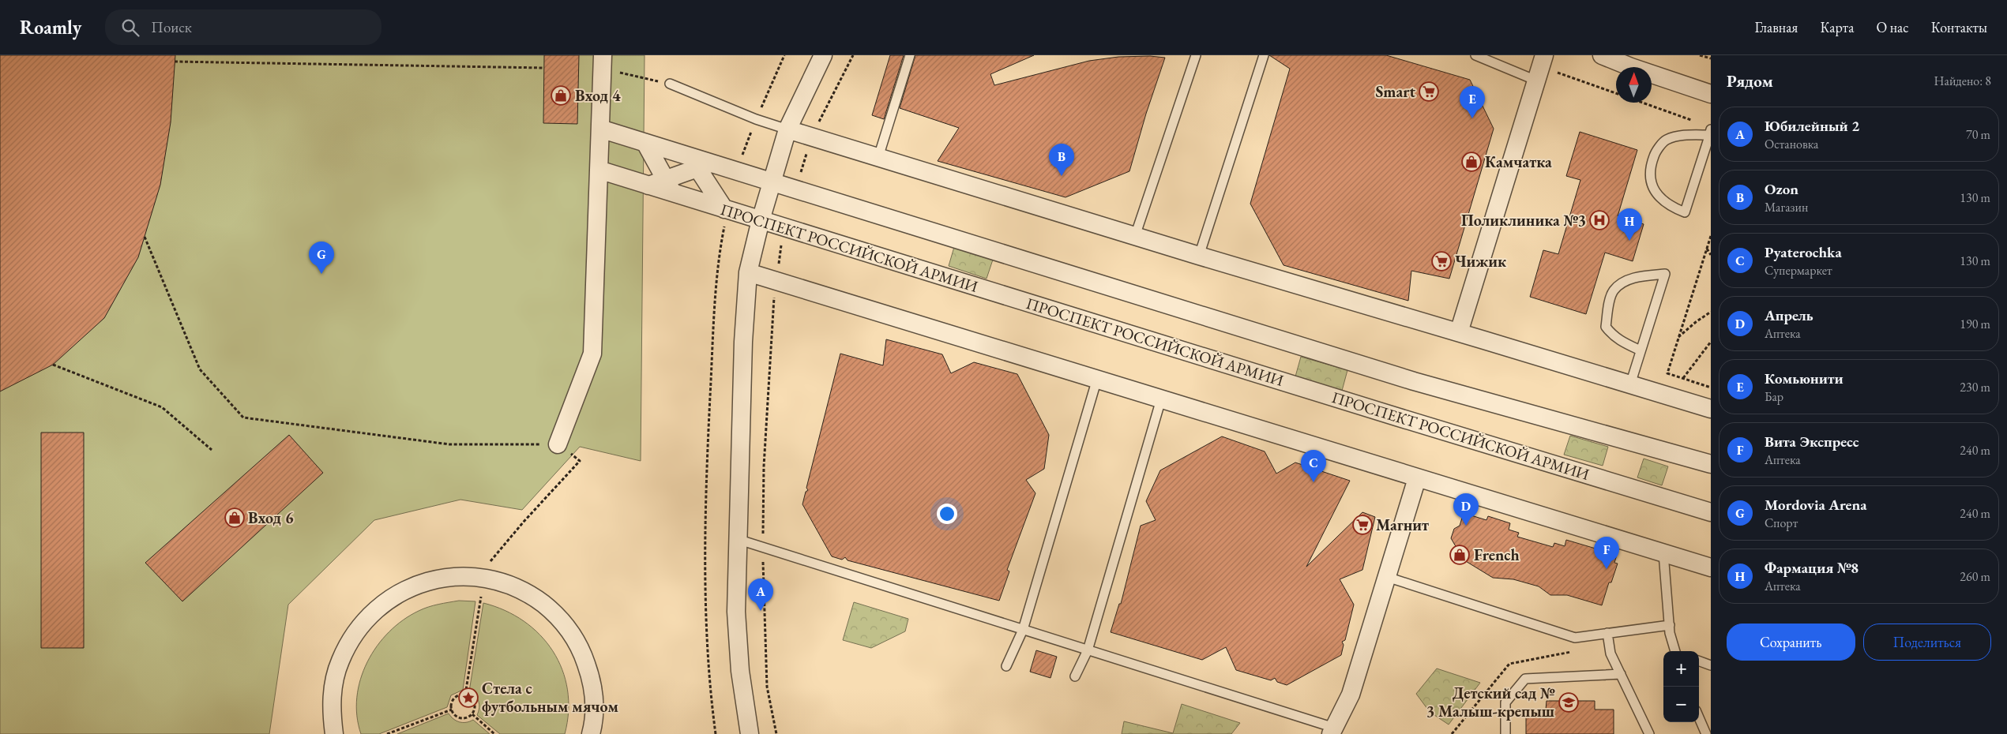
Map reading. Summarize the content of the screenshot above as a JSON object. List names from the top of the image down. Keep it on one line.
{"streets":{"street":["ПРОСПЕКТ РОССИЙСКОЙ АРМИИ"]},"places":{"supermarket":["Smart","Чижик","Магнит"],"shop":["Вход 4","Камчатка","Вход 6","French"],"hospital":["Поликлиника №3"],"place":["Стела с футбольным мячом"],"school or university":["Детский сад № 3 Малыш-крепыш"]},"north":"top","page":{"header":"Roamly","search":"Поиск","nav":["Главная","Карта","О нас","Контакты"],"heading":["Рядом","Найдено: 8"],"pins":["E","B","H","G","C","D","F","A"],"list":[{"mark":"A","name":"Юбилейный 2","note":"Остановка","value":"70 m"},{"mark":"B","name":"Ozon","note":"Магазин","value":"130 m"},{"mark":"C","name":"Pyaterochka","note":"Супермаркет","value":"130 m"},{"mark":"D","name":"Апрель","note":"Аптека","value":"190 m"},{"mark":"E","name":"Комьюнити","note":"Бар","value":"230 m"},{"mark":"F","name":"Вита Экспресс","note":"Аптека","value":"240 m"},{"mark":"G","name":"Mordovia Arena","note":"Спорт","value":"240 m"},{"mark":"H","name":"Фармация №8","note":"Аптека","value":"260 m"}],"buttons":["Сохранить","Поделиться"],"map_buttons":["+","−"]}}
